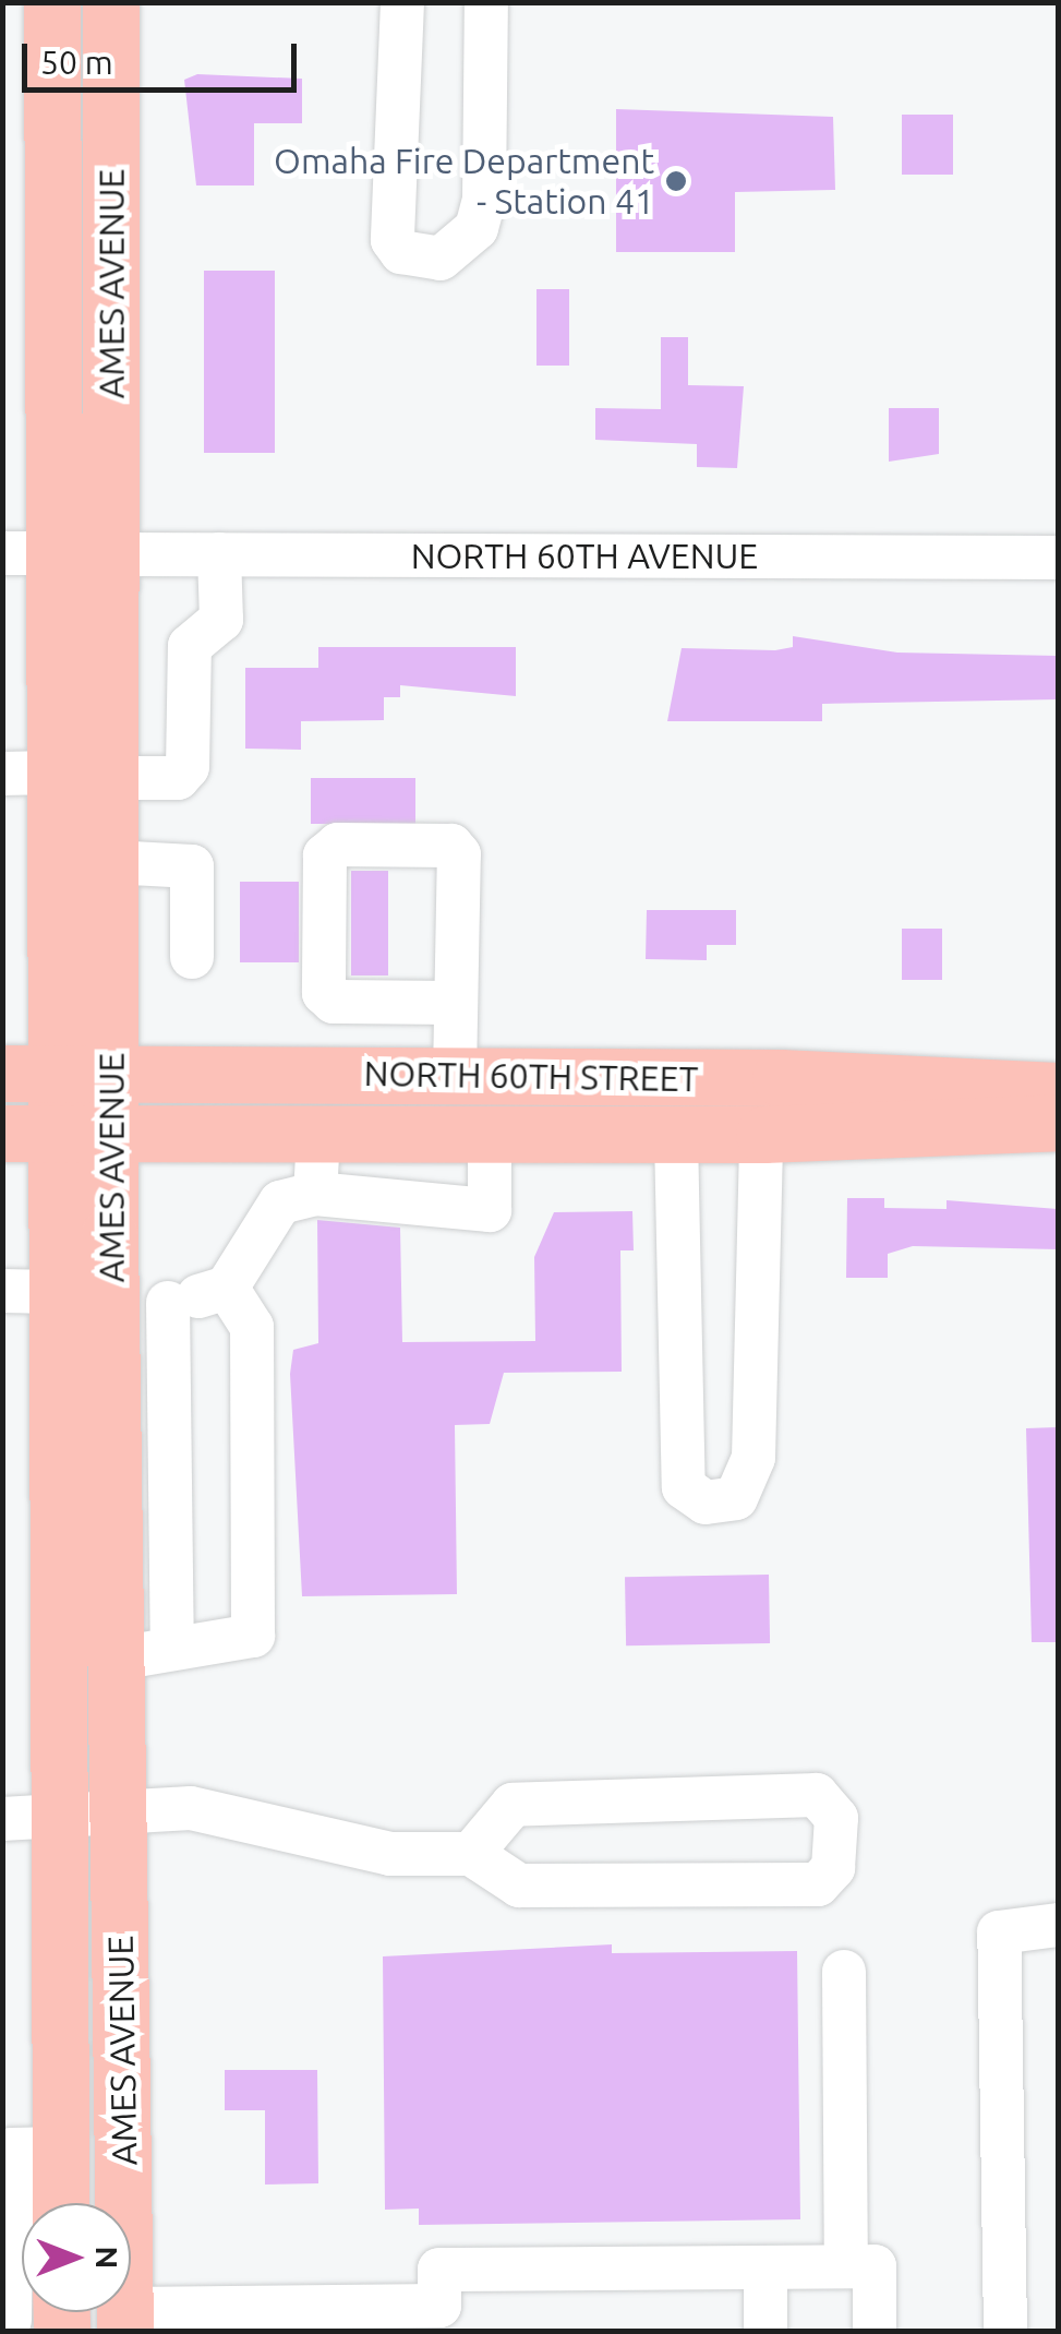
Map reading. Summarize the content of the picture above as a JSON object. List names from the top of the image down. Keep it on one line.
{"streets":{"main road":["AMES AVENUE","NORTH 60TH STREET"],"street":["NORTH 60TH AVENUE"]},"crossings":[["AMES AVENUE","NORTH 60TH AVENUE"],["AMES AVENUE","NORTH 60TH STREET"]],"places":["Omaha Fire Department - Station 41"],"scale_bar":"50 m","north":"right"}
